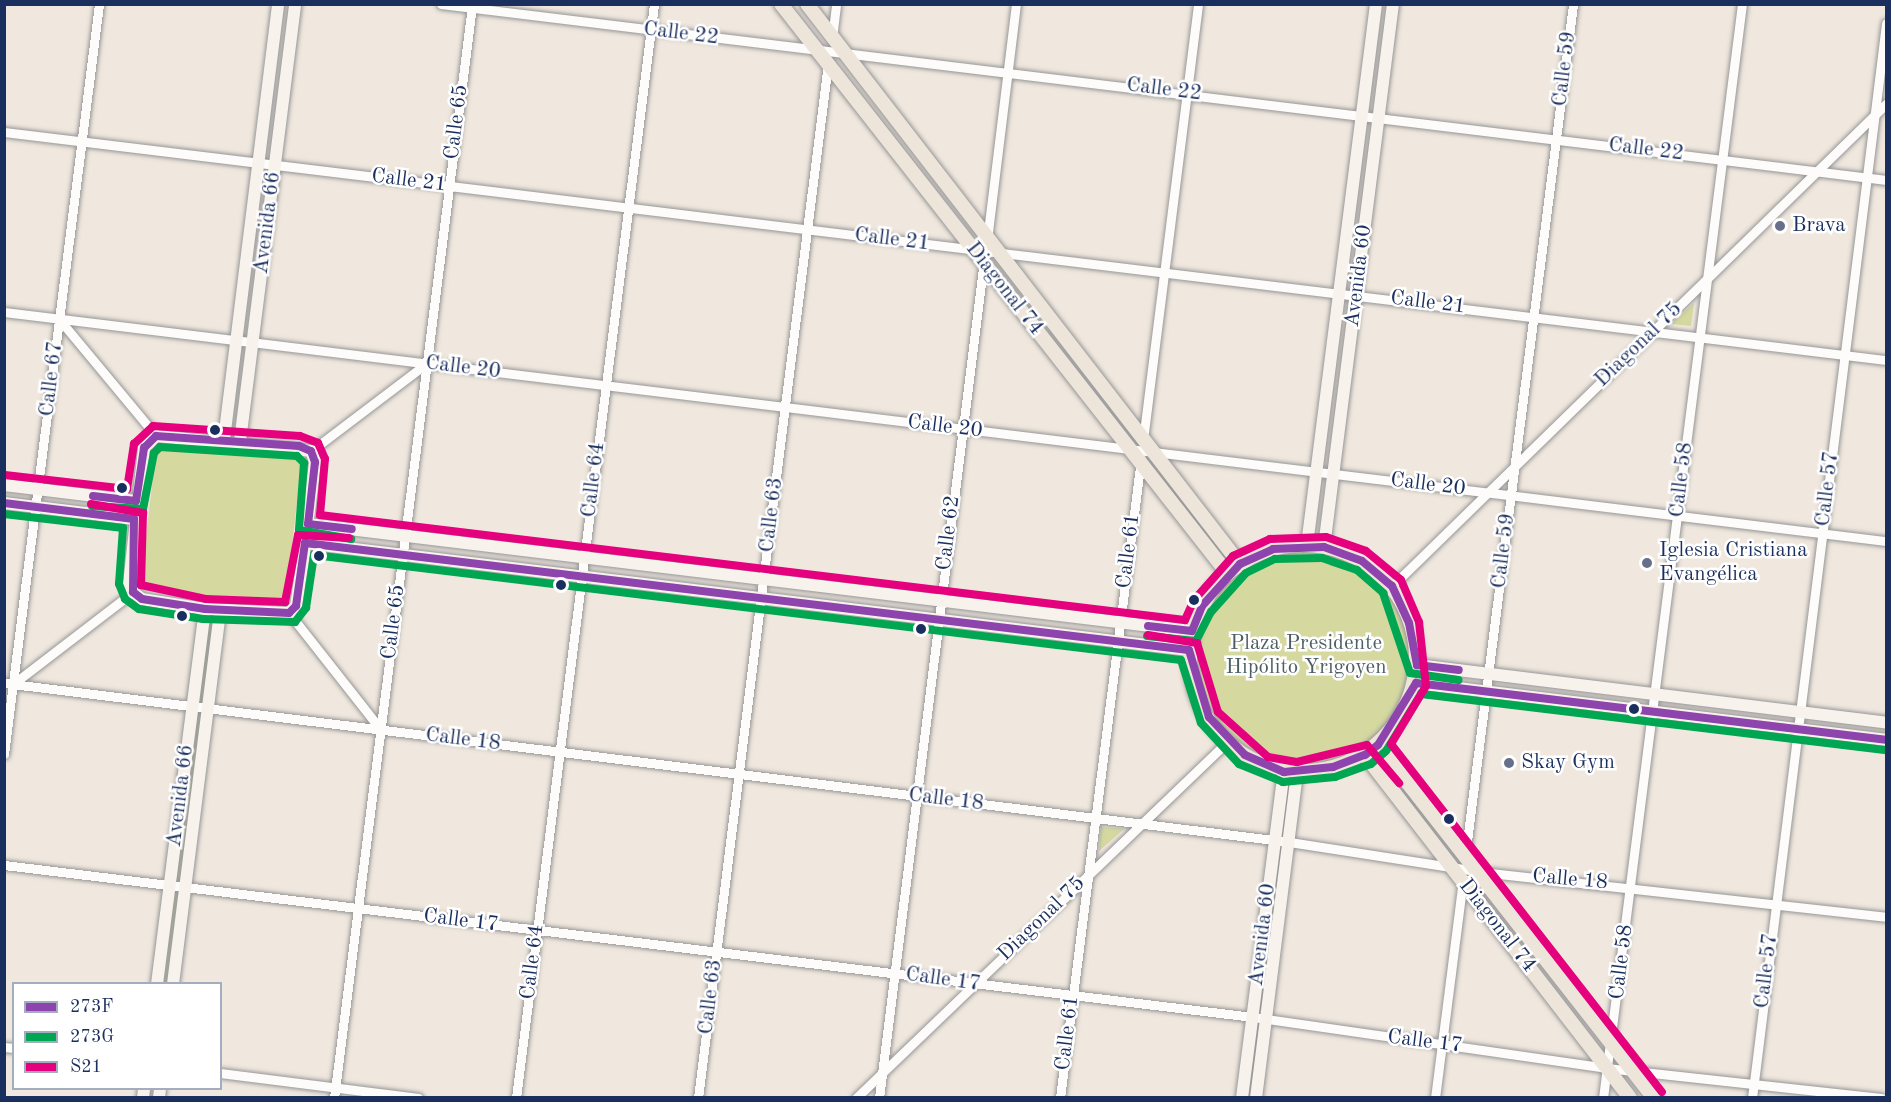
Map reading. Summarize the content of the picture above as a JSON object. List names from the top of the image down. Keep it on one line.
{"streets":{"main road":["Avenida 66","Avenida 60","Diagonal 74"],"street":["Calle 22","Calle 59","Calle 65","Calle 21","Diagonal 75","Calle 20","Calle 67","Calle 64","Calle 58","Calle 57","Calle 63","Calle 62","Calle 61","Calle 18","Calle 17"]},"crossings":[["Calle 22","Calle 59"],["Calle 22","Calle 65"],["Calle 22","Avenida 60"],["Calle 22","Diagonal 74"],["Calle 22","Diagonal 75"],["Calle 22","Calle 64"],["Calle 22","Calle 58"],["Calle 22","Calle 57"],["Calle 22","Calle 62"],["Calle 22","Calle 61"],["Calle 59","Calle 21"],["Calle 59","Diagonal 74"],["Calle 59","Diagonal 75"],["Calle 59","Calle 20"],["Calle 59","Calle 18"],["Calle 59","Calle 17"],["Calle 65","Calle 21"],["Calle 65","Calle 20"],["Calle 65","Calle 18"],["Calle 65","Calle 17"],["Calle 21","Avenida 66"],["Calle 21","Avenida 60"],["Calle 21","Diagonal 74"],["Calle 21","Diagonal 75"],["Calle 21","Calle 67"],["Calle 21","Calle 64"],["Calle 21","Calle 58"],["Calle 21","Calle 57"],["Calle 21","Calle 63"],["Calle 21","Calle 62"],["Calle 21","Calle 61"],["Avenida 66","Calle 20"],["Avenida 66","Calle 18"],["Avenida 66","Calle 17"],["Avenida 60","Calle 20"],["Avenida 60","Calle 18"],["Avenida 60","Calle 17"],["Diagonal 74","Calle 20"],["Diagonal 74","Calle 58"],["Diagonal 74","Calle 63"],["Diagonal 74","Calle 62"],["Diagonal 74","Calle 61"],["Diagonal 74","Calle 18"],["Diagonal 74","Calle 17"],["Diagonal 75","Calle 20"],["Diagonal 75","Calle 58"],["Diagonal 75","Calle 57"],["Diagonal 75","Calle 62"],["Diagonal 75","Calle 61"],["Diagonal 75","Calle 18"],["Diagonal 75","Calle 17"],["Calle 20","Calle 67"],["Calle 20","Calle 64"],["Calle 20","Calle 58"],["Calle 20","Calle 57"],["Calle 20","Calle 63"],["Calle 20","Calle 62"],["Calle 20","Calle 61"],["Calle 67","Calle 18"],["Calle 64","Calle 18"],["Calle 64","Calle 17"],["Calle 58","Calle 18"],["Calle 58","Calle 17"],["Calle 57","Calle 18"],["Calle 57","Calle 17"],["Calle 63","Calle 18"],["Calle 63","Calle 17"],["Calle 62","Calle 18"],["Calle 62","Calle 17"],["Calle 61","Calle 18"],["Calle 61","Calle 17"]],"parks":["Plaza Presidente Hipólito Yrigoyen"],"places":["Brava","Iglesia Cristiana Evangélica","Skay Gym"],"lines":["transit line S21","transit line 273F","transit line 273G"],"legend":["273F","273G","S21"]}
